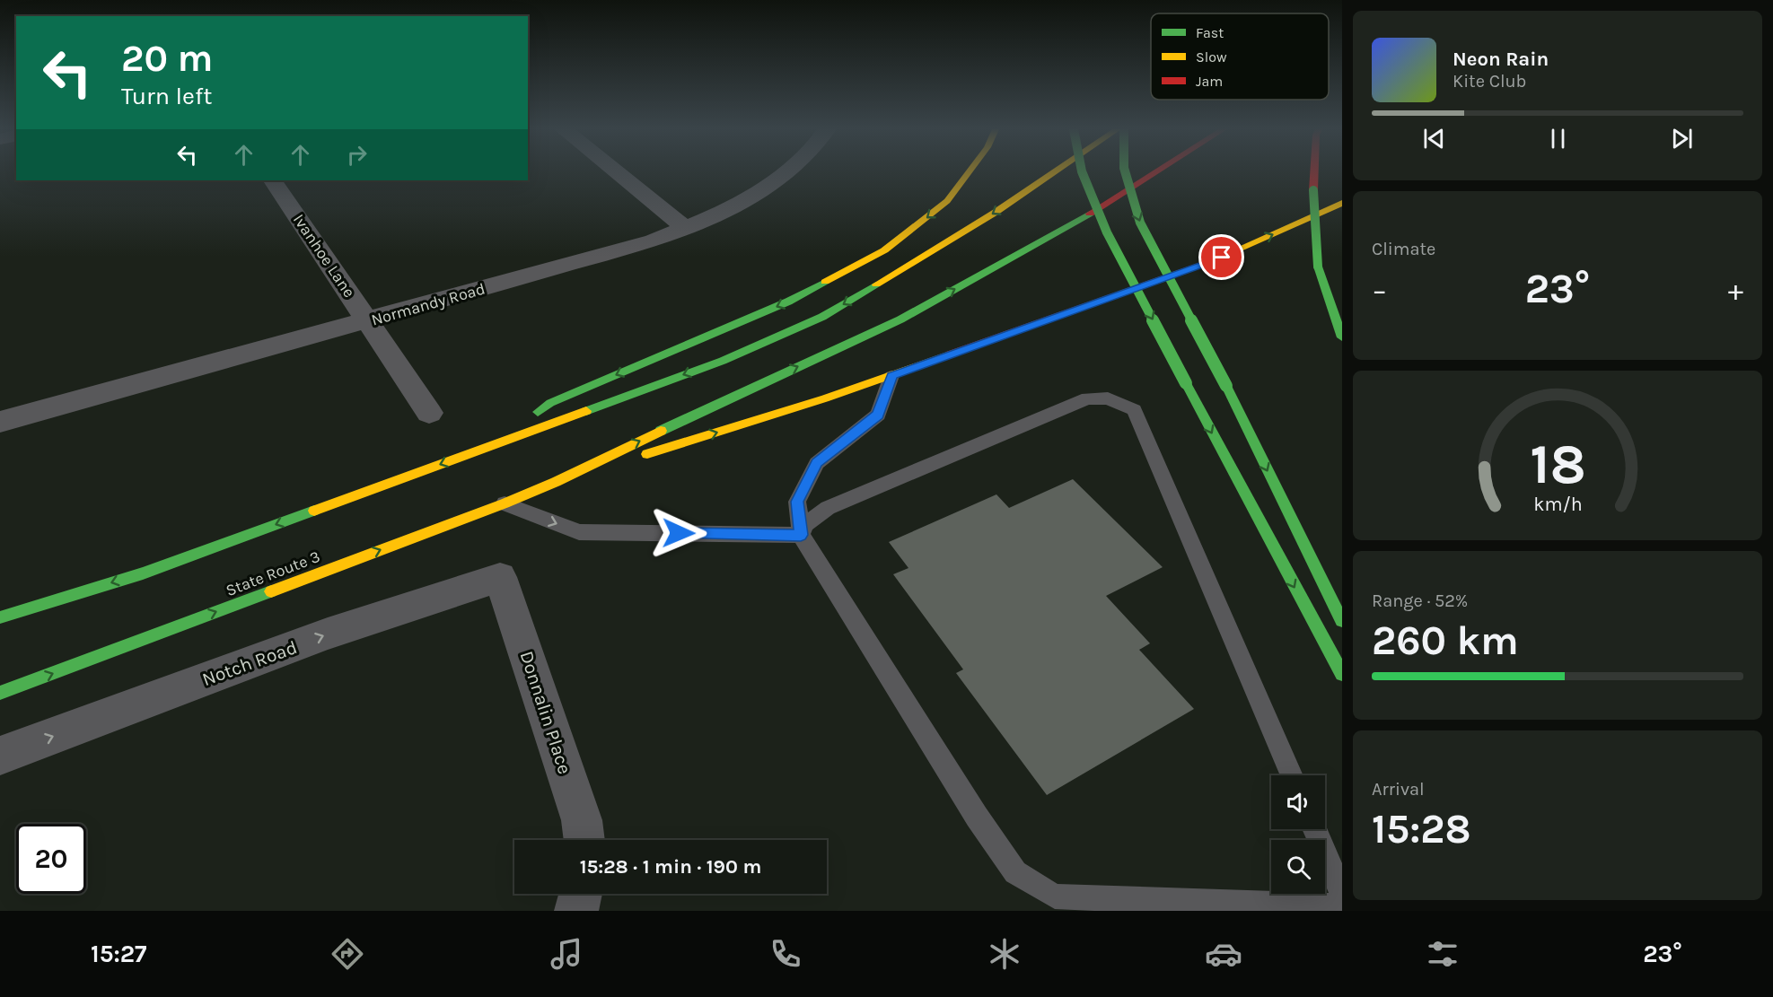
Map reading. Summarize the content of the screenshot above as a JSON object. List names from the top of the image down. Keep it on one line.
{"streets":{"highway":["State Route 3"],"street":["Ivanhoe Lane","Normandy Road","Notch Road","Donnalin Place"]},"crossings":[["Ivanhoe Lane","Normandy Road"],["Notch Road","Donnalin Place"]],"one_way":["Notch Road"],"legend":["Fast","Slow","Jam"],"page":{"turn":["20 m","Turn left"],"song":["Neon Rain","Kite Club"],"tile":["Climate",["Range · 52%","260 km"],["Arrival","15:28"]],"heat":["−","23°","+"],"limit":"20","trip":"15:28 · 1 min · 190 m","tabs":["15:27","23°"],"gauge":["18","km/h"]}}
